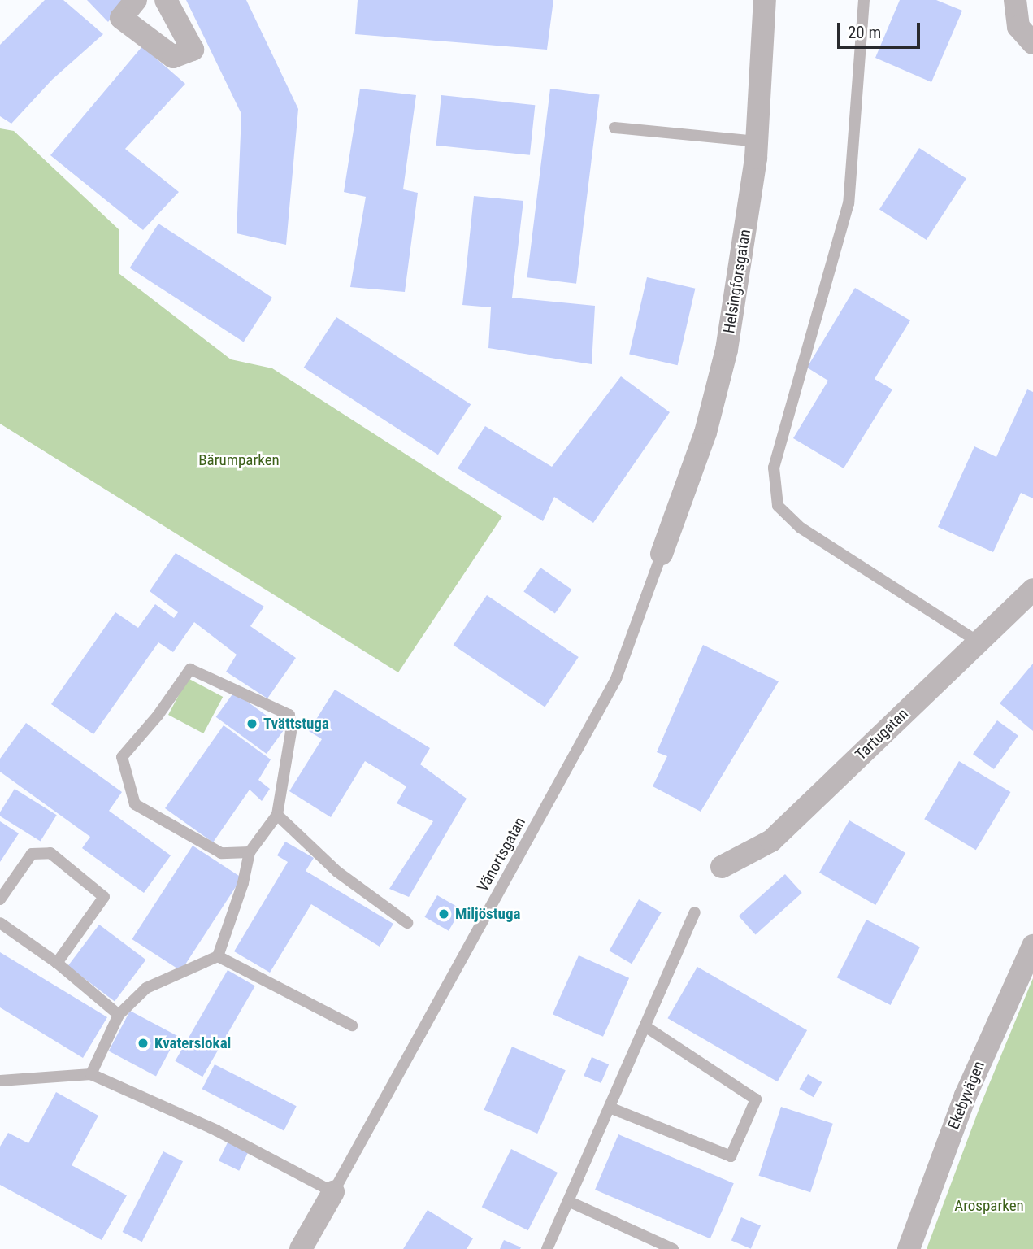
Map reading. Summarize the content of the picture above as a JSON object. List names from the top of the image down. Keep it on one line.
{"streets":{"street":["Helsingforsgatan","Tartugatan","Ekebyvägen"],"lane":["Vänortsgatan"]},"crossings":[["Helsingforsgatan","Vänortsgatan"]],"parks":["Bärumparken","Arosparken"],"places":["Tvättstuga","Miljöstuga","Kvaterslokal"],"scale_bar":"20 m"}
